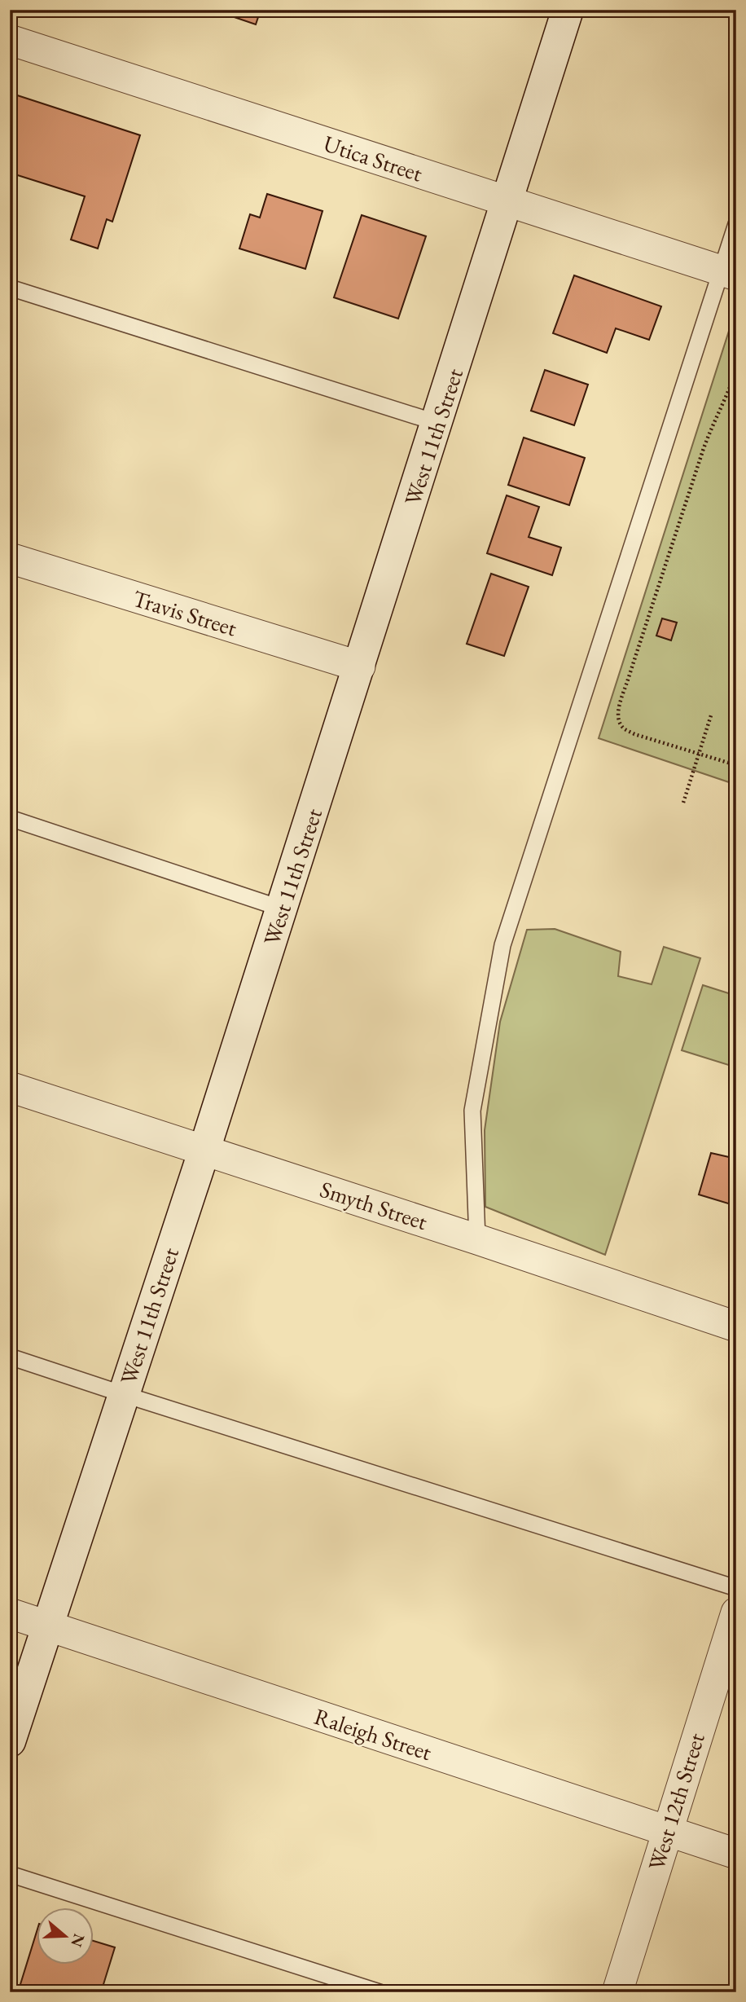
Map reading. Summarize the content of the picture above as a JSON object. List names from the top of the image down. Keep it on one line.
{"streets":{"main road":["West 11th Street"],"street":["Utica Street","Travis Street","Smyth Street","Raleigh Street","West 12th Street"]},"crossings":[["Utica Street","West 11th Street"],["West 11th Street","Travis Street"],["West 11th Street","Smyth Street"],["West 11th Street","Raleigh Street"],["Raleigh Street","West 12th Street"]],"north":"right"}
